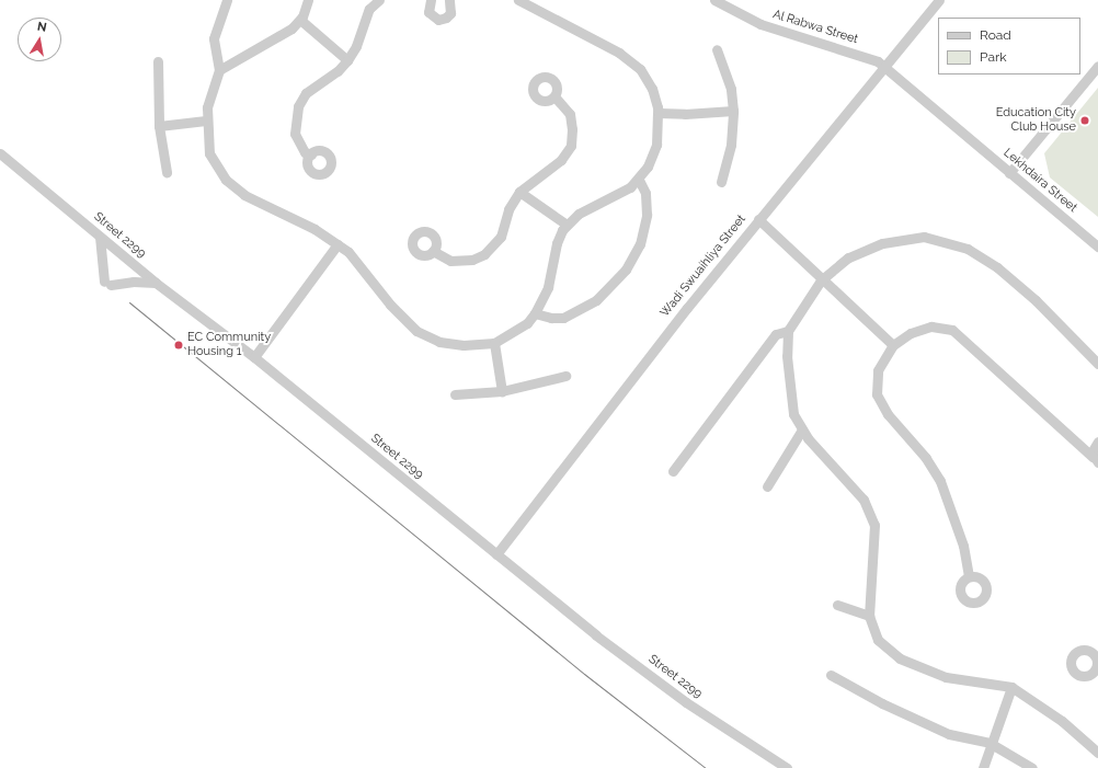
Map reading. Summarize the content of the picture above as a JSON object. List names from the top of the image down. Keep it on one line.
{"streets":{"street":["Al Rabwa Street","Lekhdaira Street","Street 2299","Wadi Swuaihliya Street"]},"crossings":[["Al Rabwa Street","Lekhdaira Street"],["Al Rabwa Street","Wadi Swuaihliya Street"],["Lekhdaira Street","Wadi Swuaihliya Street"],["Street 2299","Wadi Swuaihliya Street"]],"places":["Education City Club House","EC Community Housing 1"],"legend":["Road","Park"],"north":"top"}
